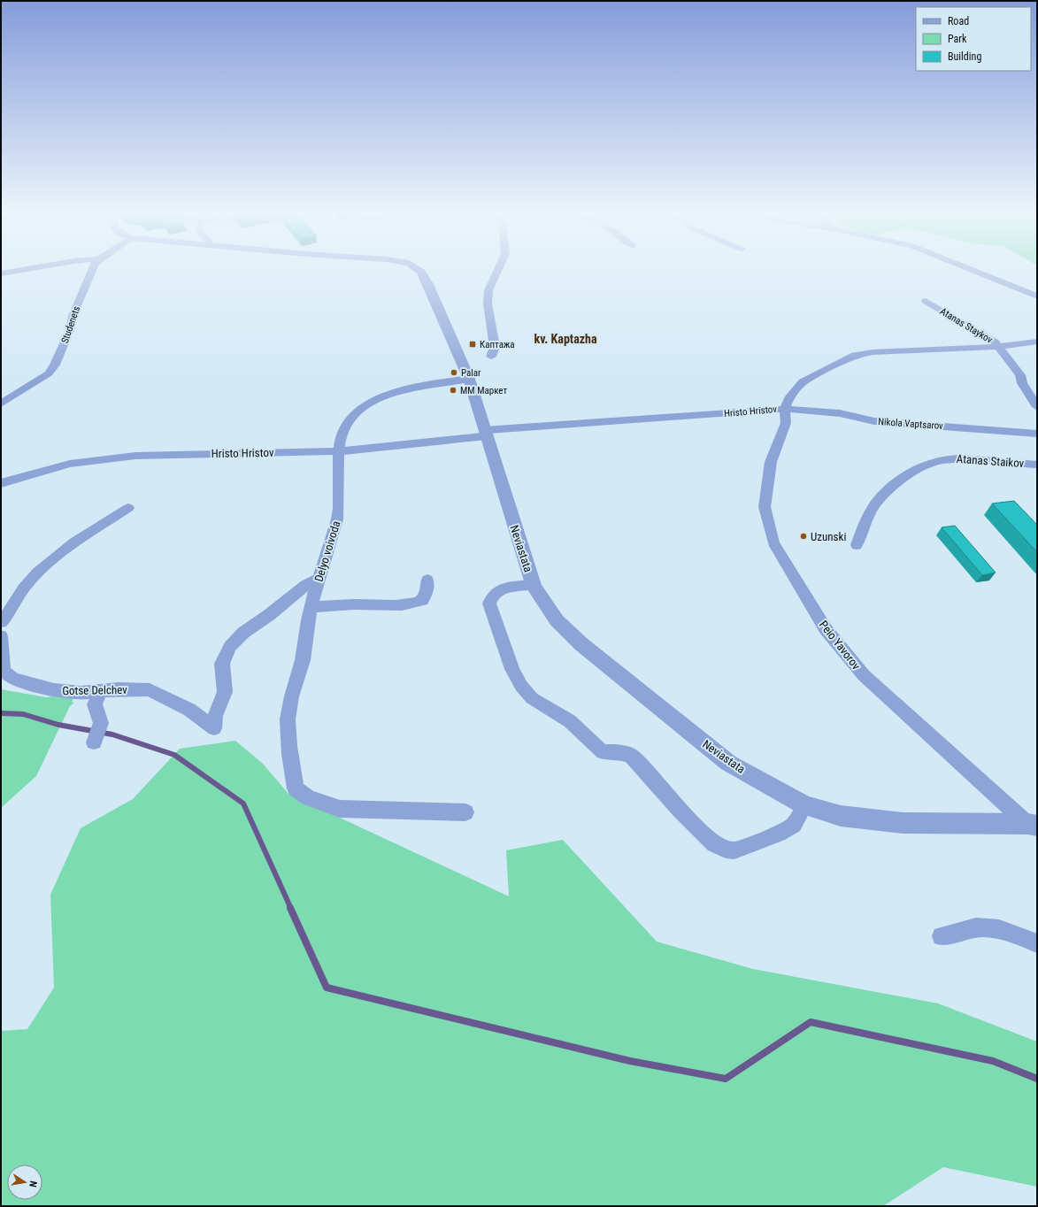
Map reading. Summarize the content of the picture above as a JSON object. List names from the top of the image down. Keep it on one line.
{"streets":{"street":["Studenets","Atanas Staykov","Hristo Hristov","Nikola Vaptsarov","Atanas Staikov","Neviastata","Delyo voivoda","Peio Yavorov","Gotse Delchev"]},"crossings":[["Atanas Staykov","Hristo Hristov"],["Hristo Hristov","Nikola Vaptsarov"],["Hristo Hristov","Neviastata"],["Hristo Hristov","Delyo voivoda"],["Hristo Hristov","Peio Yavorov"],["Nikola Vaptsarov","Peio Yavorov"],["Neviastata","Delyo voivoda"],["Neviastata","Peio Yavorov"],["Delyo voivoda","Gotse Delchev"]],"districts":["kv. Kaptazha"],"places":{"transit":["Каптажа"],"other":["Palar","ММ Маркет","Uzunski"]},"legend":["Road","Park","Building"],"north":"right"}
